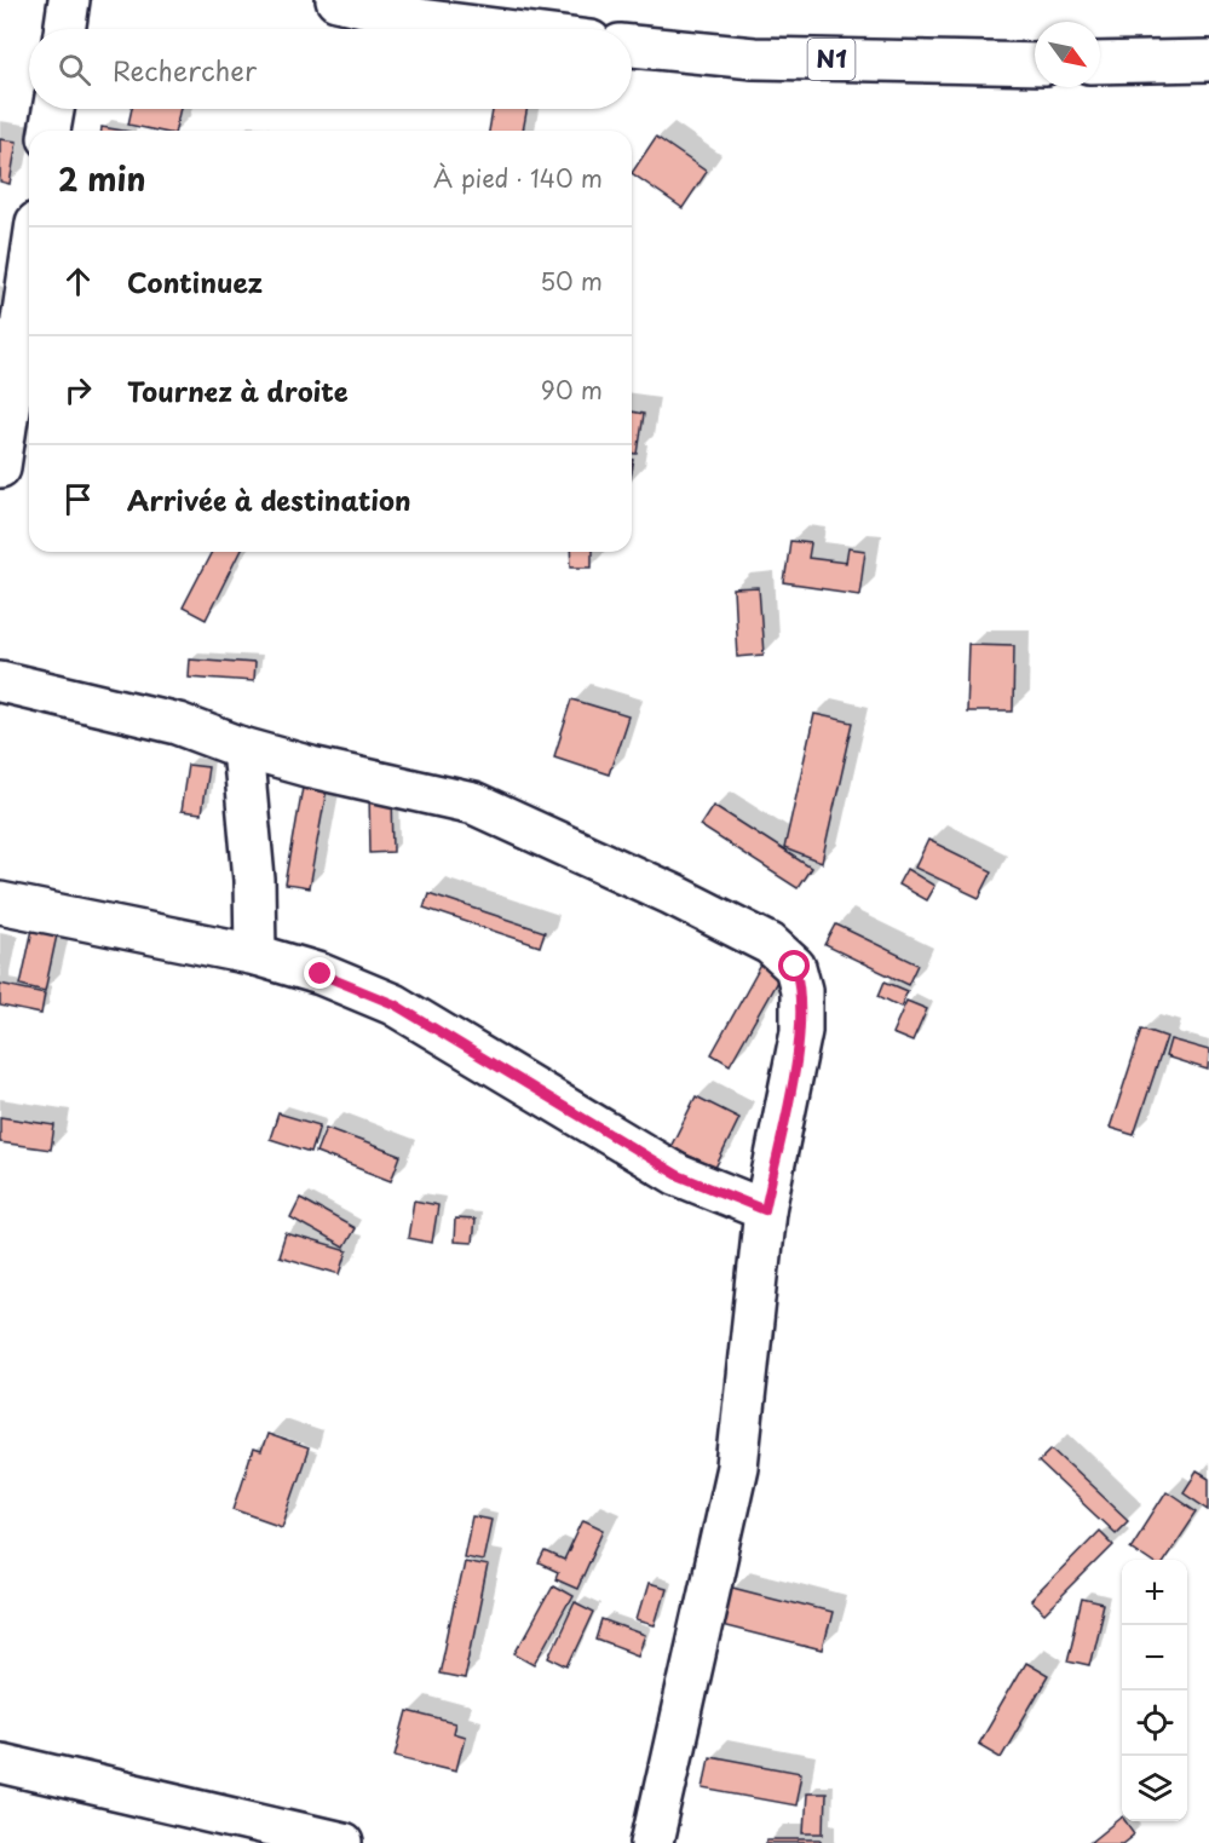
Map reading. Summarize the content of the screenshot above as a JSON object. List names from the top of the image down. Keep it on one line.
{"streets":{"main road":["N1"]},"north":"bottom right","page":{"search":"Rechercher","heading":["2 min","À pied · 140 m"],"list":[["Continuez","50 m"],["Tournez à droite","90 m"],"Arrivée à destination"],"map_buttons":["+","−"]}}
